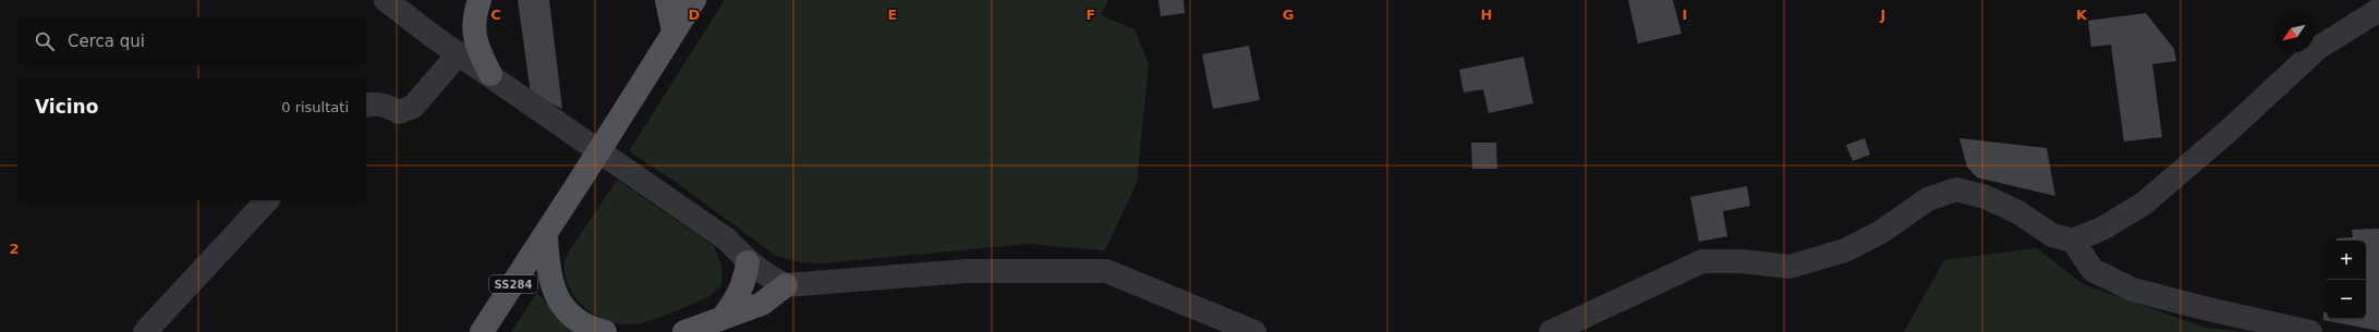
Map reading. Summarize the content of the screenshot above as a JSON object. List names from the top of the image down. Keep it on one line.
{"streets":{"main road":["SS284"]},"north":"bottom left","page":{"search":"Cerca qui","heading":["Vicino","0 risultati"],"map_buttons":["+","−"]},"grid":{"columns":["C","D","E","F","G","H","I","J","K"],"rows":["2"]}}
